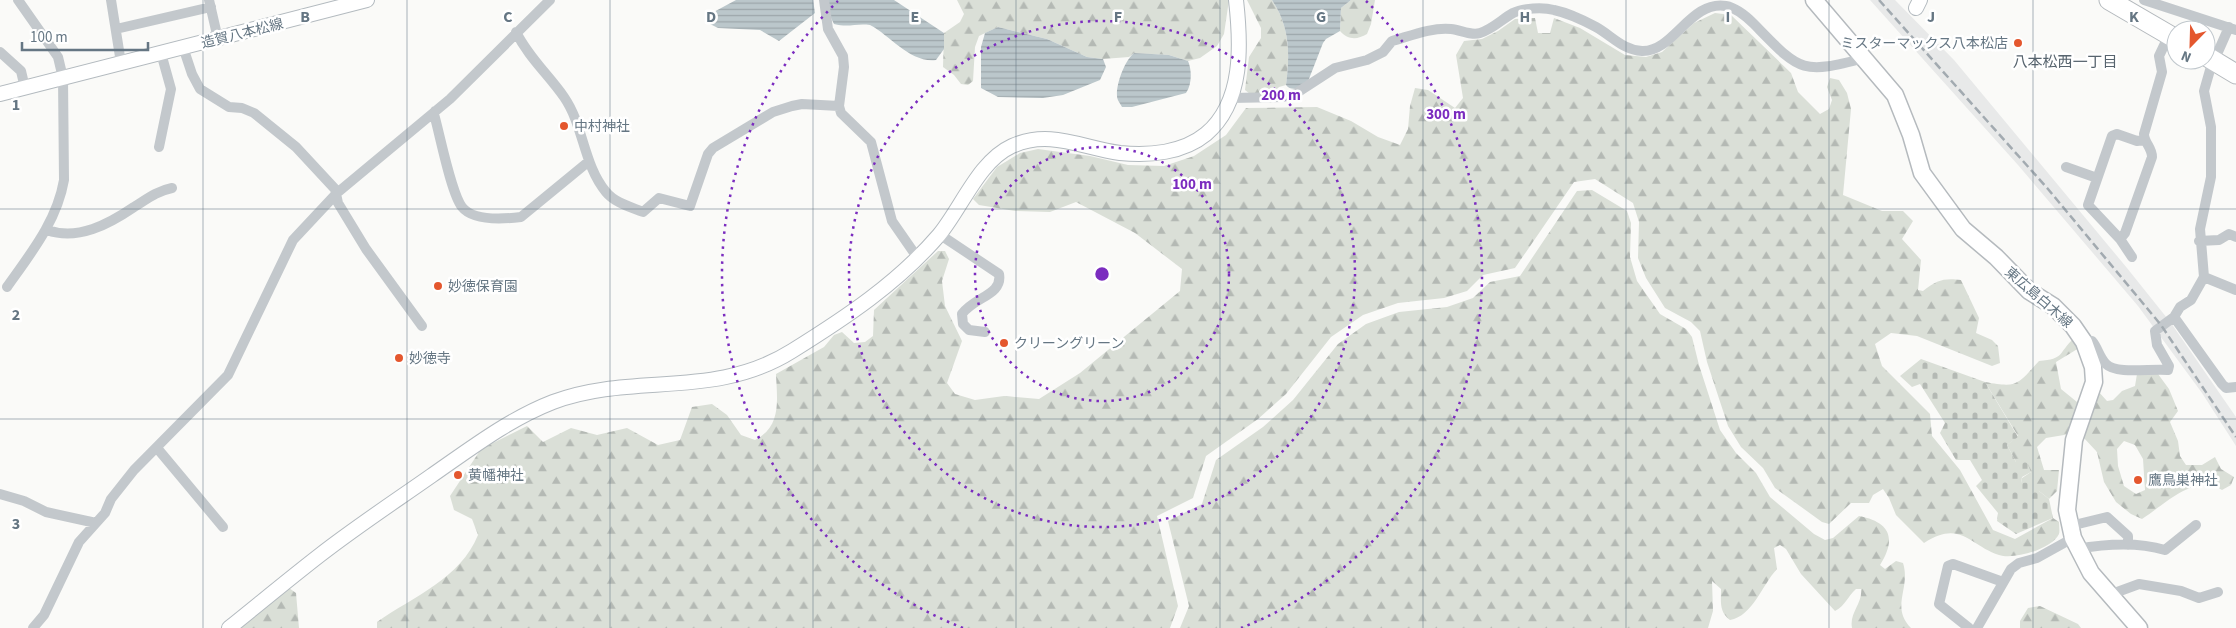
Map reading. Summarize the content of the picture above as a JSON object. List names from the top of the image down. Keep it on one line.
{"streets":{"main road":["東広島白木線"],"street":["造賀八本松線"]},"districts":["八本松西一丁目"],"places":["ミスターマックス八本松店","中村神社","妙徳保育園","クリーングリーン","妙徳寺","黄幡神社","鷹鳥巣神社"],"scale_bar":"100 m","north":"bottom left","grid":{"columns":["B","C","D","E","F","G","H","I","J","K"],"rows":["1","2","3"]},"rings":["200 m","300 m","100 m"]}
